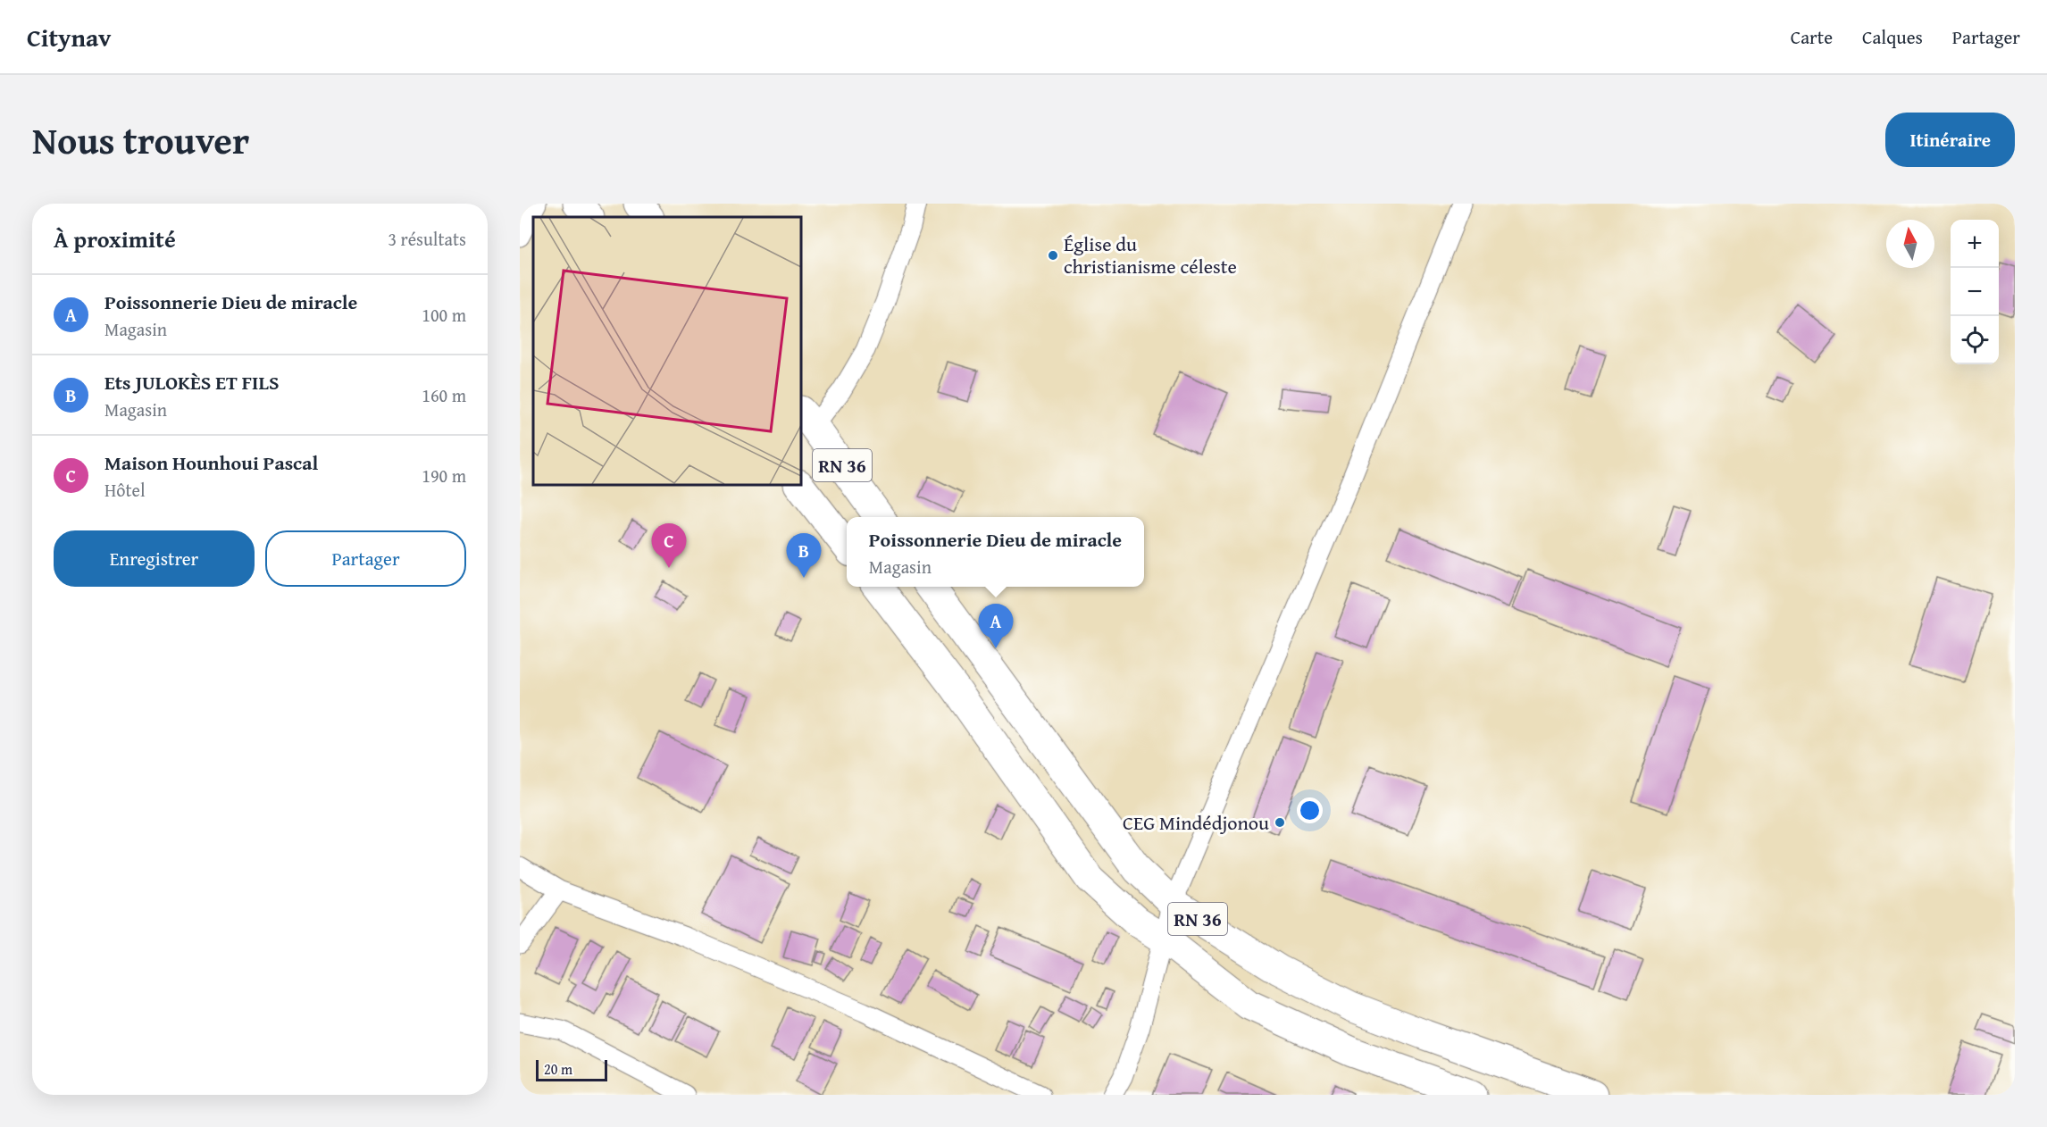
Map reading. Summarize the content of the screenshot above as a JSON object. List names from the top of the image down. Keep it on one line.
{"streets":{"main road":["RN 36"]},"places":["Église du christianisme céleste","CEG Mindédjonou"],"scale_bar":"20 m","north":"top","page":{"header":"Citynav","nav":["Carte","Calques","Partager"],"title":"Nous trouver","buttons":["Itinéraire",["Enregistrer","Partager"]],"heading":["À proximité","3 résultats"],"map_buttons":["+","−"],"list":[{"mark":"A","name":"Poissonnerie Dieu de miracle","note":"Magasin","value":"100 m"},{"mark":"B","name":"Ets JULOKÈS ET FILS","note":"Magasin","value":"160 m"},{"mark":"C","name":"Maison Hounhoui Pascal","note":"Hôtel","value":"190 m"}],"popup":["Poissonnerie Dieu de miracle","Magasin"],"pins":["C","B","A"],"scale":"20 m"}}
